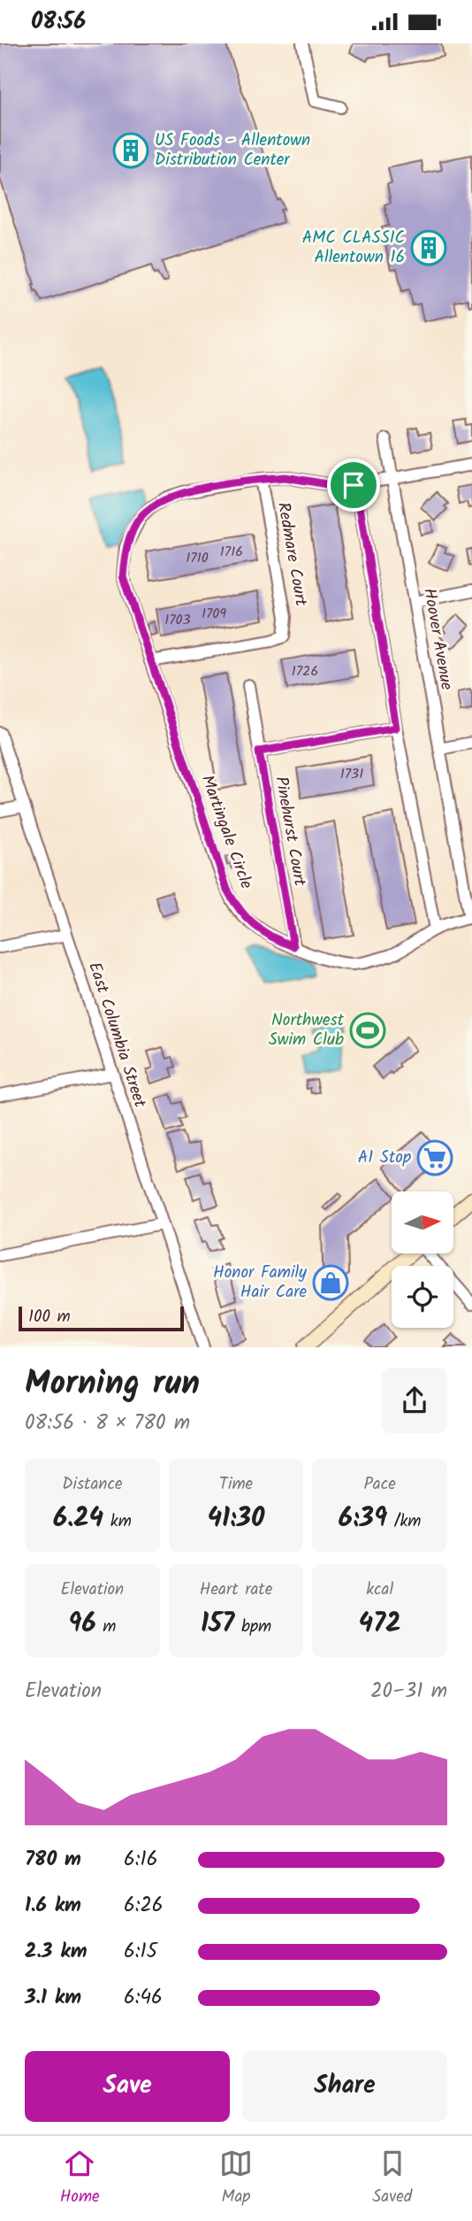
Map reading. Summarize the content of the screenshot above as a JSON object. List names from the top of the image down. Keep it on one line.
{"streets":{"street":["Redmare Court","Hoover Avenue","Pinehurst Court","Martingale Circle","East Columbia Street"]},"crossings":[["Redmare Court","Martingale Circle"],["Hoover Avenue","Martingale Circle"],["Pinehurst Court","Martingale Circle"]],"places":{"building":["US Foods - Allentown Distribution Center","AMC CLASSIC Allentown 16"],"sports":["Northwest Swim Club"],"supermarket":["A1 Stop"],"shop":["Honor Family Hair Care"]},"house_numbers":["1716","1710","1709","1703","1726","1731"],"scale_bar":"100 m","north":"right","page":{"status":"08:56","scale":"100 m","heading":["Morning run","08:56 · 8 × 780 m"],"stats":[["Distance","6.24 km"],["Time","41:30"],["Pace","6:39 /km"],["Elevation","96 m"],["Heart rate","157 bpm"],["kcal","472"]],"chart":["Elevation","20–31 m"],"list":[{"name":"780 m","note":"6:16"},{"name":"1.6 km","note":"6:26"},{"name":"2.3 km","note":"6:15"},{"name":"3.1 km","note":"6:46"}],"buttons":["Save","Share"],"tabs":["Home","Map","Saved"]}}
